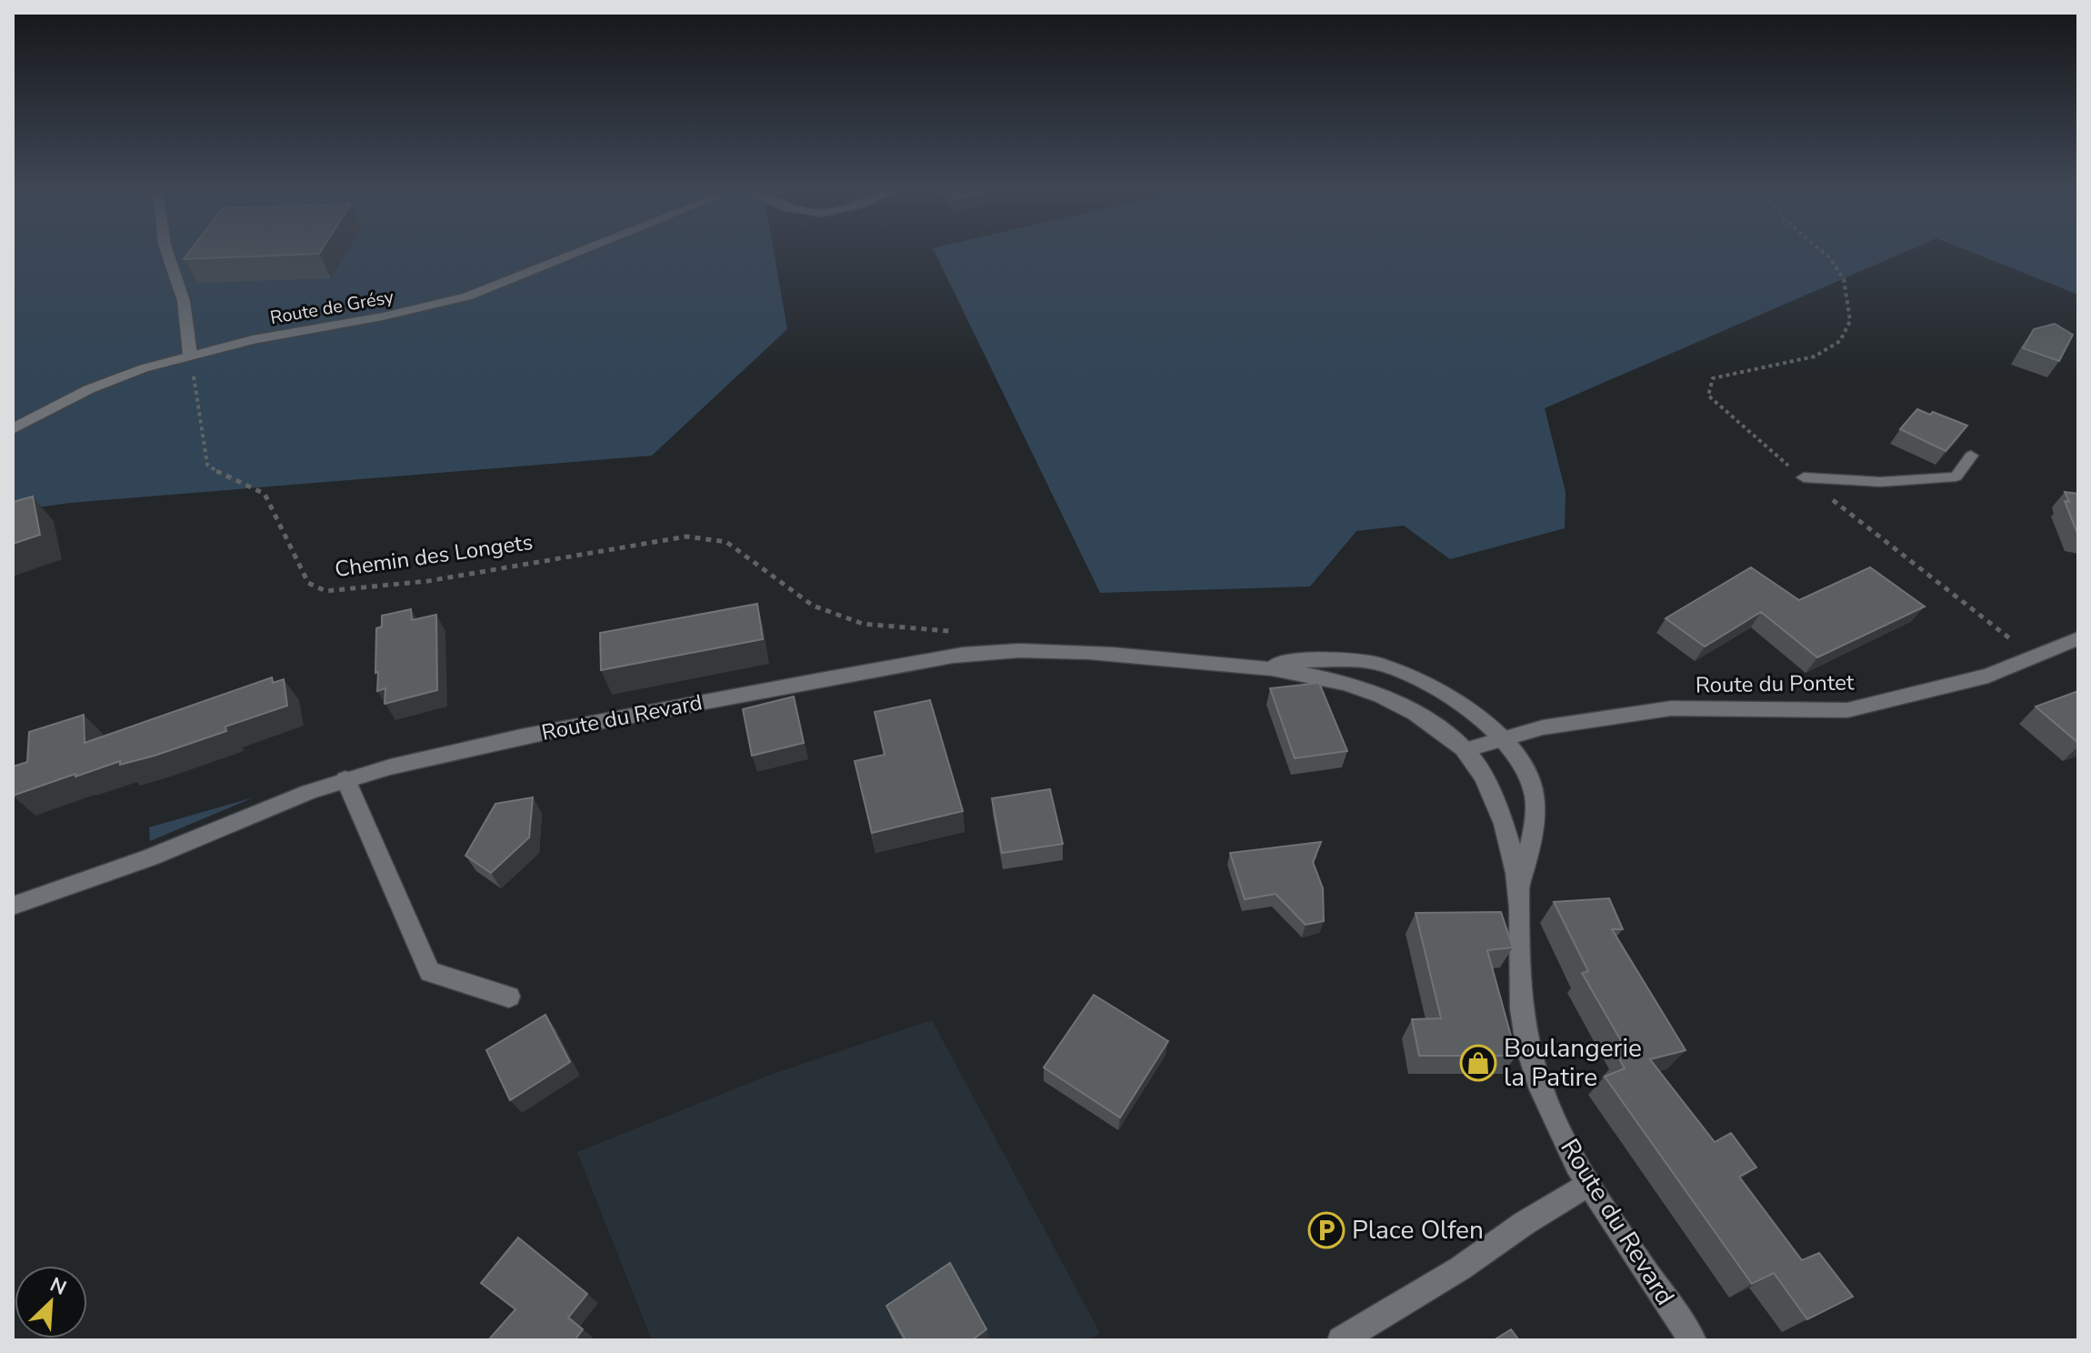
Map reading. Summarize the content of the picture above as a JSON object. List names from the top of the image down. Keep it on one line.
{"streets":{"main road":["Route de Grésy","Route du Pontet","Route du Revard"],"path":["Chemin des Longets"]},"crossings":[["Route de Grésy","Chemin des Longets"],["Chemin des Longets","Route du Revard"],["Route du Pontet","Route du Revard"]],"places":{"shop":["Boulangerie la Patire"],"parking":["Place Olfen"]},"north":"top right"}
